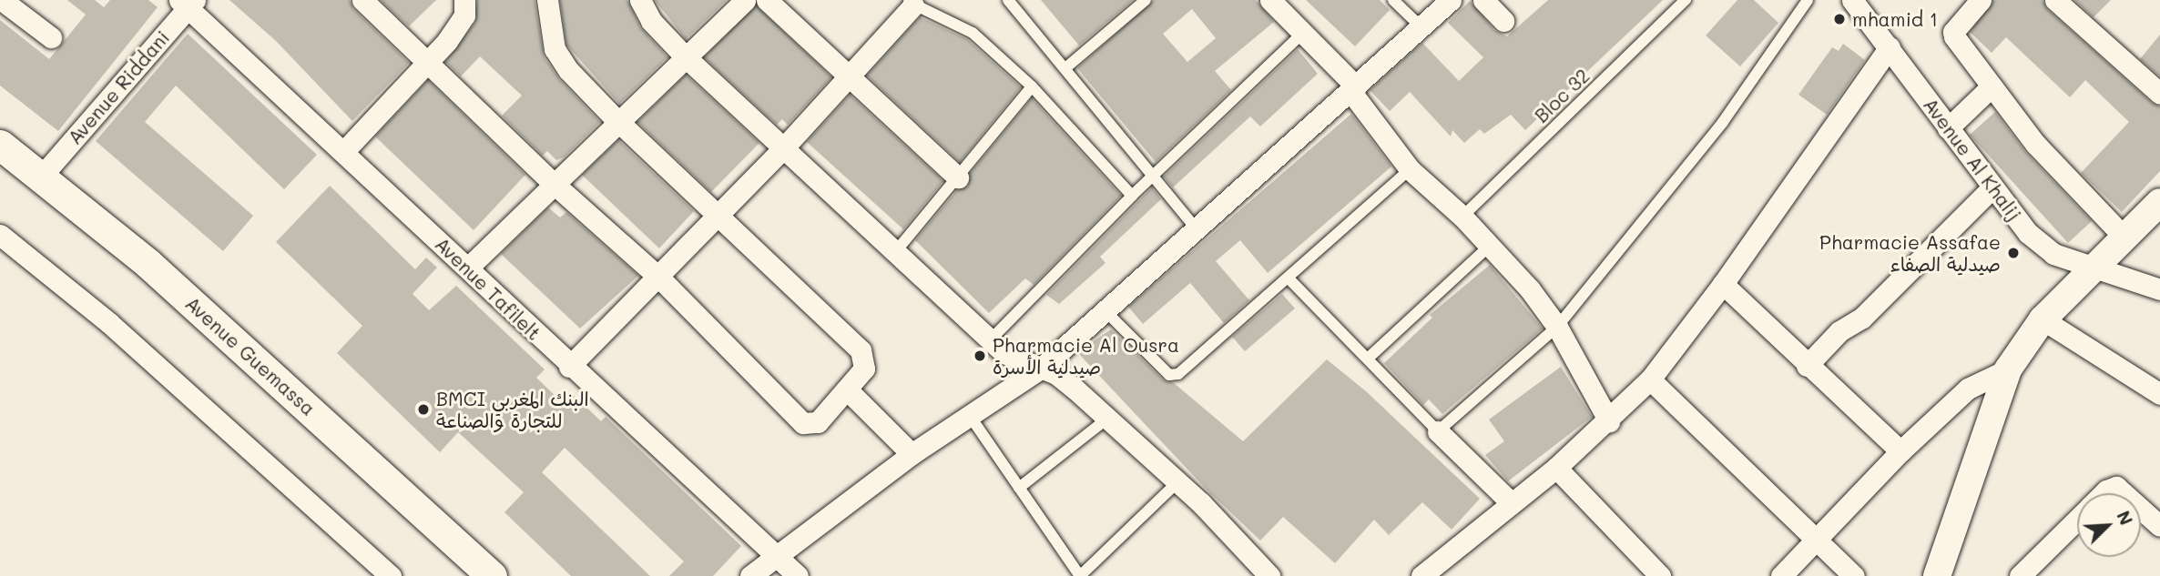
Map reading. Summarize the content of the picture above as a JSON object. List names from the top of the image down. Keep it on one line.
{"streets":{"main road":["Avenue Guemassa"],"street":["Avenue Riddani","Avenue Al Khalij","Avenue Tafilelt"],"lane":["Bloc 32"]},"crossings":[["Avenue Riddani","Avenue Tafilelt"],["Avenue Riddani","Avenue Guemassa"]],"places":["mhamid 1","Pharmacie Assafae صيدلية الصفاء","Pharmacie Al Ousra صيدلية الأسرة","BMCI البنك المغربي للتجارة والصناعة"],"north":"top right"}
